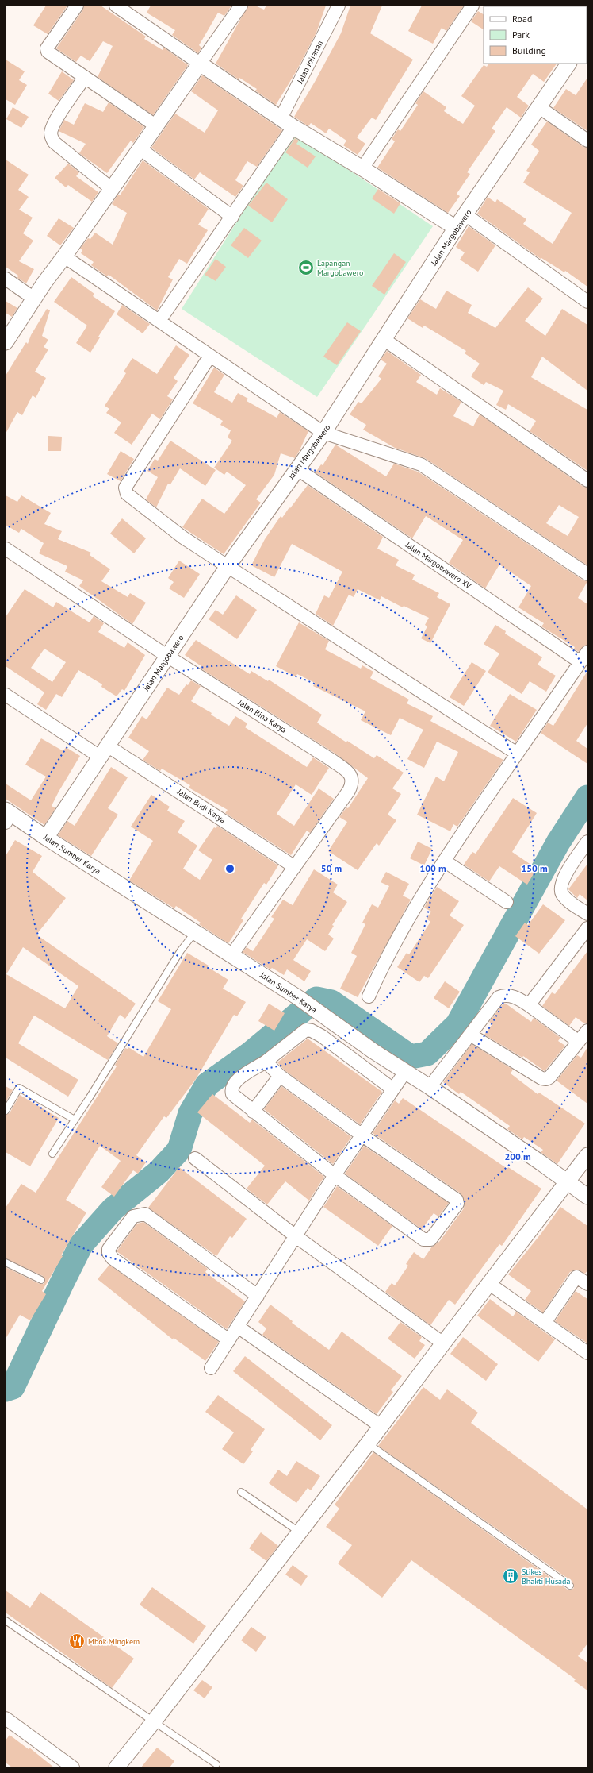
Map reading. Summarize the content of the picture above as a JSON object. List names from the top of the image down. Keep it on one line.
{"streets":{"street":["Jalan Joiranan","Jalan Margobawero","Jalan Margobawero XV","Jalan Bina Karya","Jalan Budi Karya","Jalan Sumber Karya"]},"crossings":[["Jalan Margobawero","Jalan Margobawero XV"],["Jalan Margobawero","Jalan Bina Karya"],["Jalan Margobawero","Jalan Budi Karya"],["Jalan Margobawero","Jalan Sumber Karya"],["Jalan Bina Karya","Jalan Budi Karya"]],"places":{"sports":["Lapangan Margobawero"],"building":["Stikes Bhakti Husada"],"restaurant":["Mbok Mingkem"]},"legend":["Road","Park","Building"],"rings":["50 m","100 m","150 m","200 m"]}
